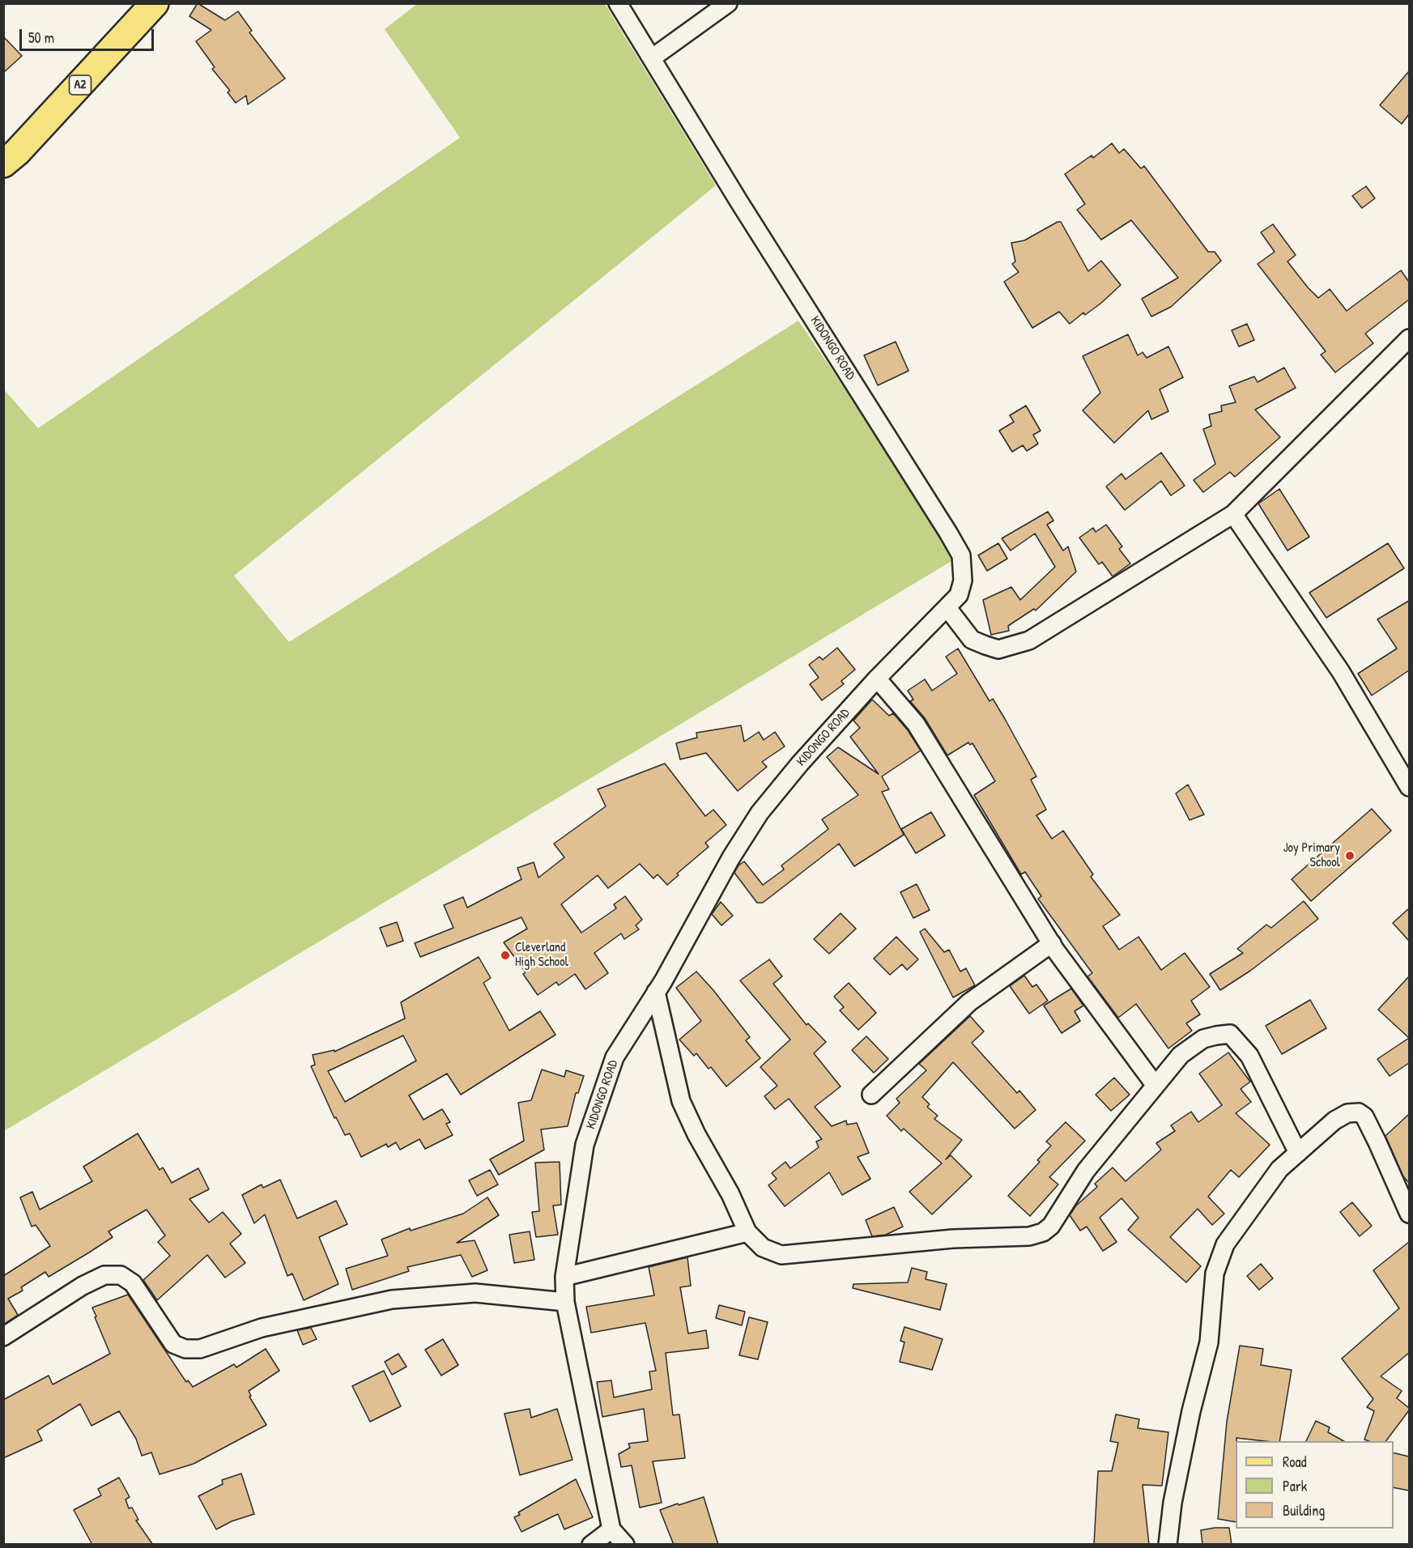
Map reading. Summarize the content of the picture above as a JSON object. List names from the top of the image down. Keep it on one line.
{"streets":{"main road":["A2"],"street":["KIDONGO ROAD"]},"places":["Joy Primary School","Cleverland High School"],"legend":["Road","Park","Building"],"scale_bar":"50 m"}
